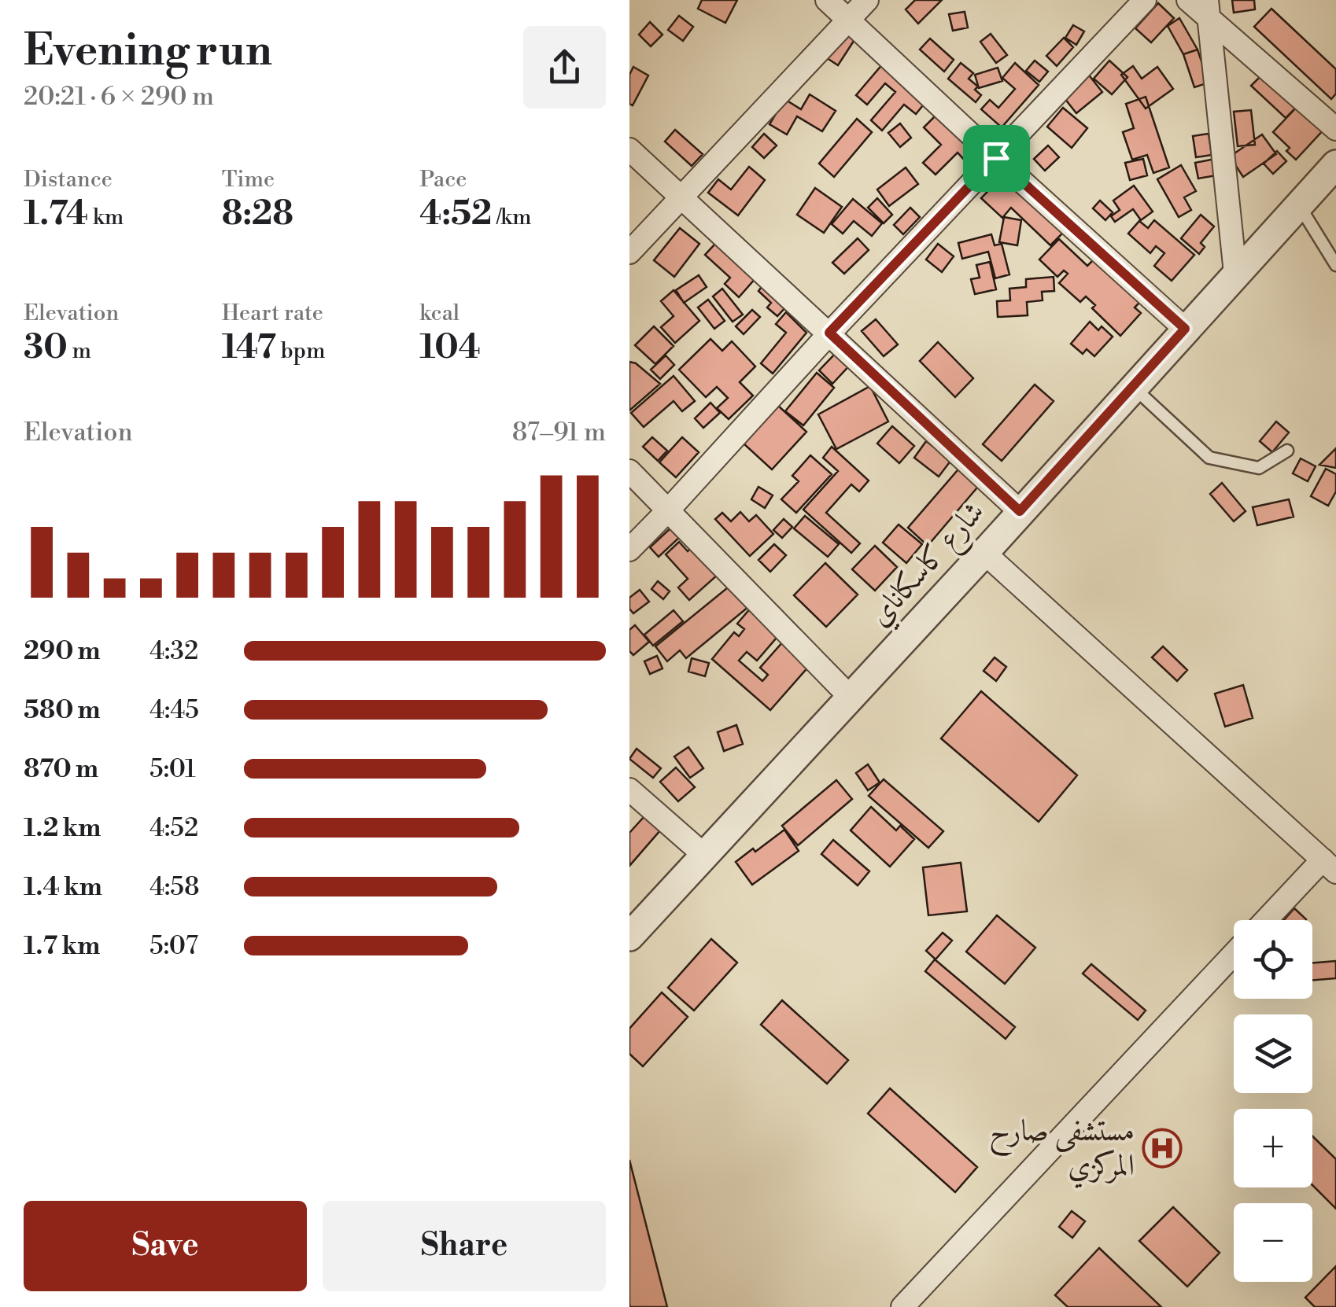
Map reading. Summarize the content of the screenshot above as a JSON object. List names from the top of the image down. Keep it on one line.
{"streets":{"street":["شارع كاسكاناي"]},"places":{"hospital":["مستشفى صارح المركزي"]},"page":{"heading":["Evening run","20:21 · 6 × 290 m"],"stats":[["Distance","1.74 km"],["Time","8:28"],["Pace","4:52 /km"],["Elevation","30 m"],["Heart rate","147 bpm"],["kcal","104"]],"chart":["Elevation","87–91 m"],"list":[{"name":"290 m","note":"4:32"},{"name":"580 m","note":"4:45"},{"name":"870 m","note":"5:01"},{"name":"1.2 km","note":"4:52"},{"name":"1.4 km","note":"4:58"},{"name":"1.7 km","note":"5:07"}],"map_buttons":["+","−"],"buttons":["Save","Share"]}}
